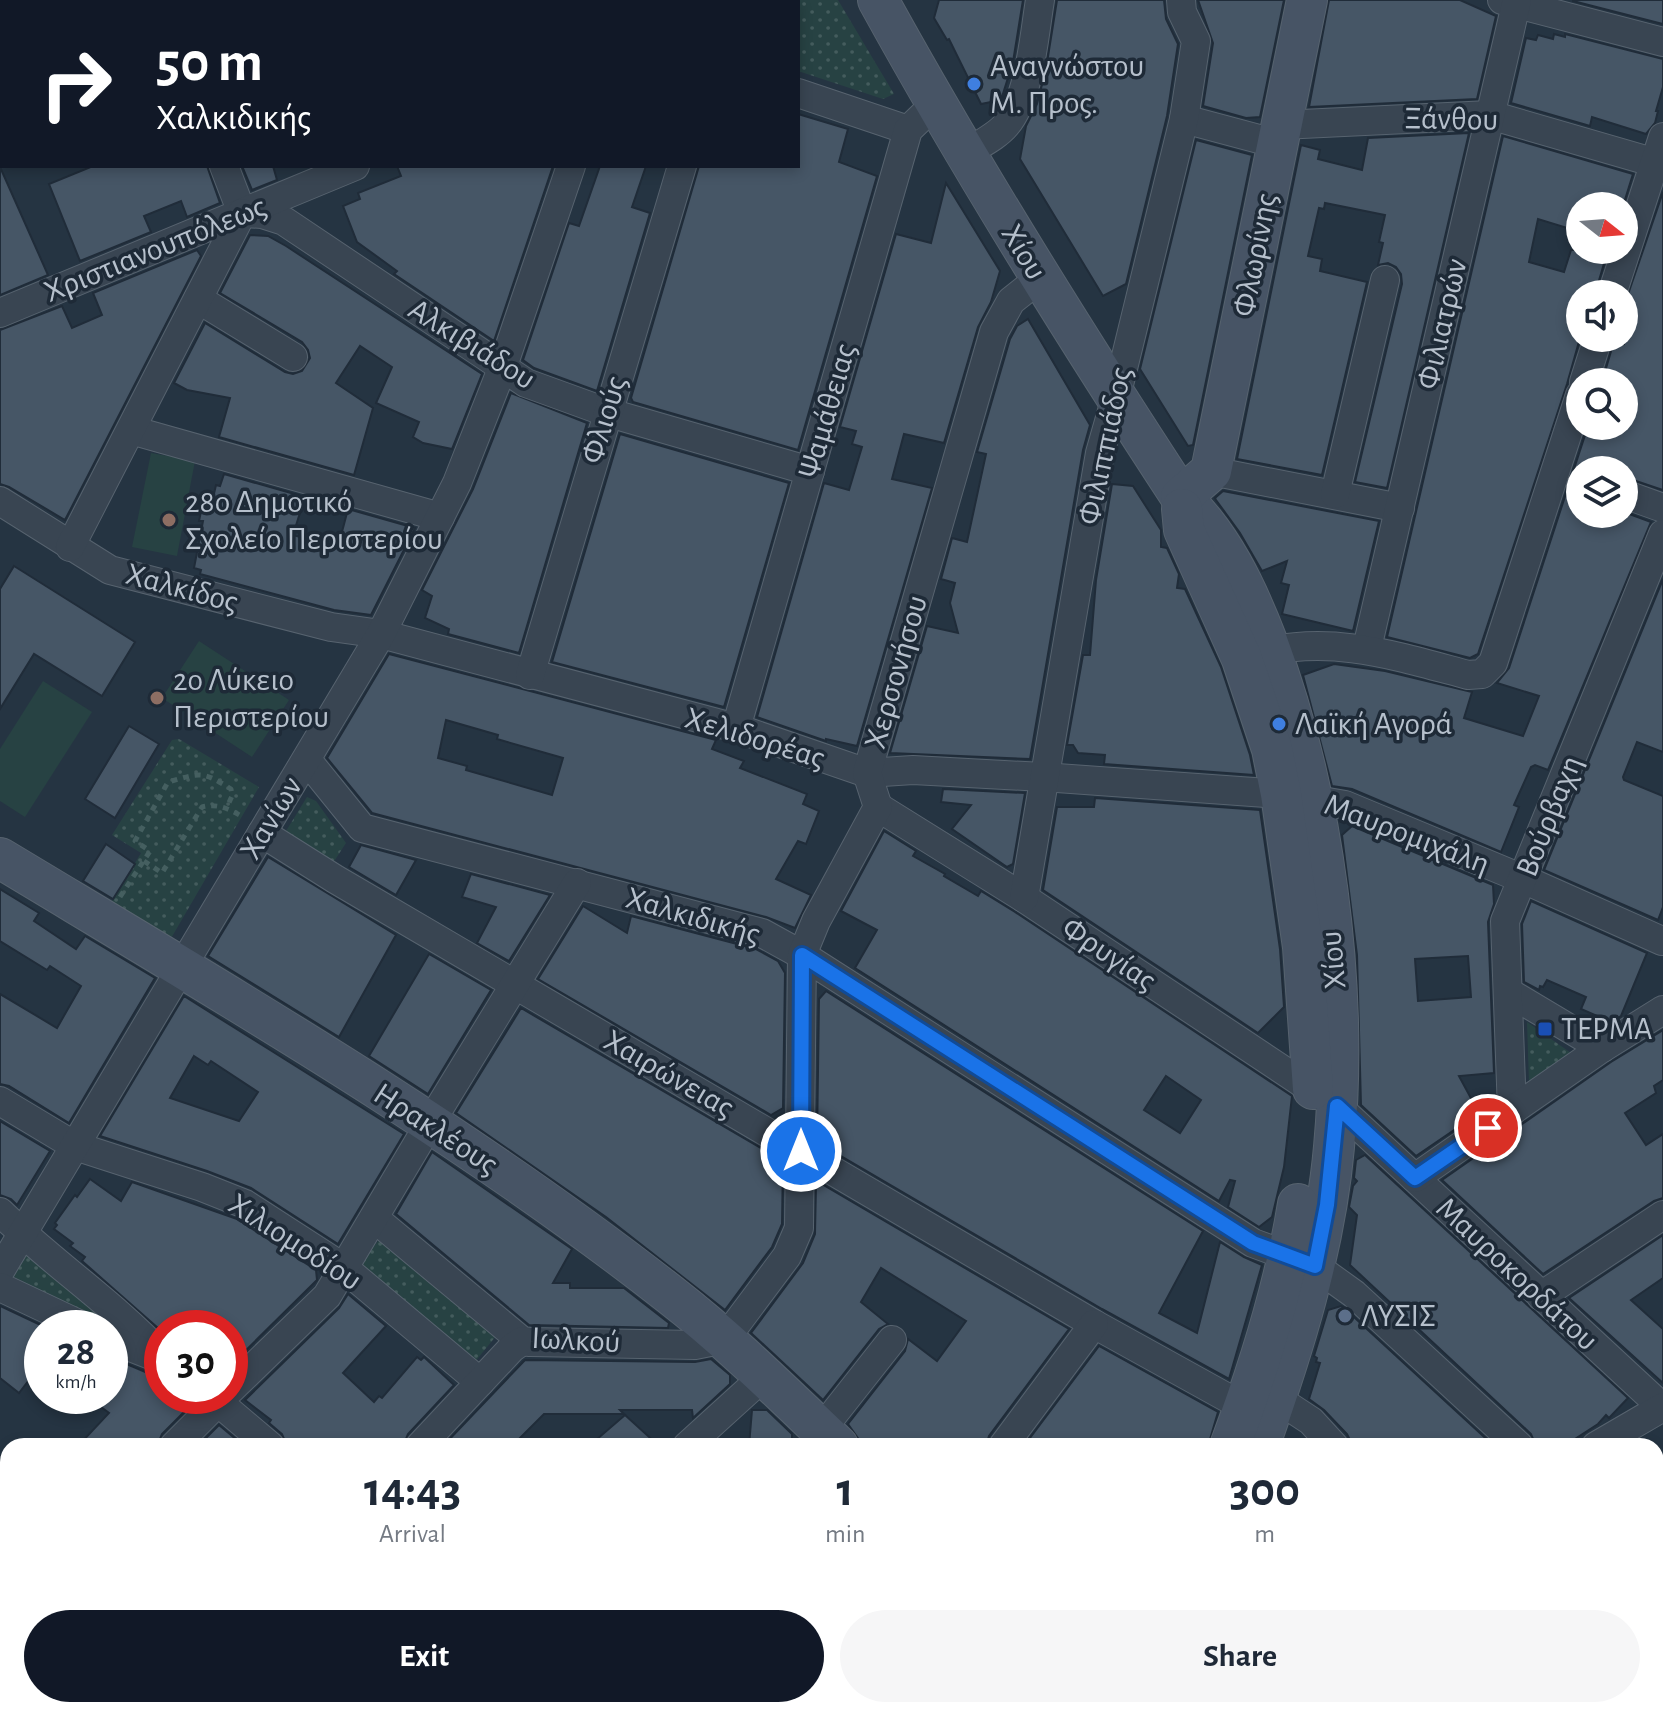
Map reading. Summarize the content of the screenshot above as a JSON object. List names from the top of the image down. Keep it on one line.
{"streets":{"street":["Ξάνθου","Χριστιανουπόλεως","Χίου","Φλωρίνης","Φιλιατρών","Αλκιβιάδου","Ψαμάθειας","Φλιούς","Φιλιππιάδος","Χαλκίδος","Χερσονήσου","Χελιδορέας","Βούρβαχη","Χανίων","Μαυρομιχάλη","Χαλκιδικής","Φρυγίας","Χαιρώνειας","Ηρακλέους","Χιλιομοδίου","Μαυροκορδάτου","Ιωλκού"]},"crossings":[["Ξάνθου","Φλωρίνης"],["Ξάνθου","Φιλιατρών"],["Ξάνθου","Φιλιππιάδος"],["Χριστιανουπόλεως","Αλκιβιάδου"],["Χίου","Ψαμάθειας"],["Χίου","Φιλιππιάδος"],["Χίου","Χερσονήσου"],["Χίου","Χελιδορέας"],["Χίου","Μαυρομιχάλη"],["Χίου","Χαλκιδικής"],["Χίου","Φρυγίας"],["Χίου","Χαιρώνειας"],["Χίου","Μαυροκορδάτου"],["Αλκιβιάδου","Ψαμάθειας"],["Αλκιβιάδου","Φλιούς"],["Αλκιβιάδου","Χανίων"],["Ψαμάθειας","Χελιδορέας"],["Φλιούς","Χελιδορέας"],["Φιλιππιάδος","Χελιδορέας"],["Φιλιππιάδος","Φρυγίας"],["Χαλκίδος","Χελιδορέας"],["Χαλκίδος","Χανίων"],["Χερσονήσου","Χελιδορέας"],["Χερσονήσου","Φρυγίας"],["Χελιδορέας","Χανίων"],["Χελιδορέας","Μαυρομιχάλη"],["Βούρβαχη","Μαυρομιχάλη"],["Χανίων","Χαλκιδικής"],["Χανίων","Χαιρώνειας"],["Χανίων","Ηρακλέους"],["Χανίων","Χιλιομοδίου"],["Φρυγίας","Μαυροκορδάτου"],["Ηρακλέους","Ιωλκού"]],"places":{"other":["Αναγνώστου Μ. Προς.","28ο Δημοτικό Σχολείο Περιστερίου","2ο Λύκειο Περιστερίου","Λαϊκή Αγορά","ΛΥΣΙΣ"],"transit":["ΤΕΡΜΑ"]},"north":"right","page":{"turn":["50 m","Χαλκιδικής"],"speed":"28 km/h","limit":"30","eta":["14:43","Arrival","1","min","300","m"],"buttons":["Exit","Share"]}}
